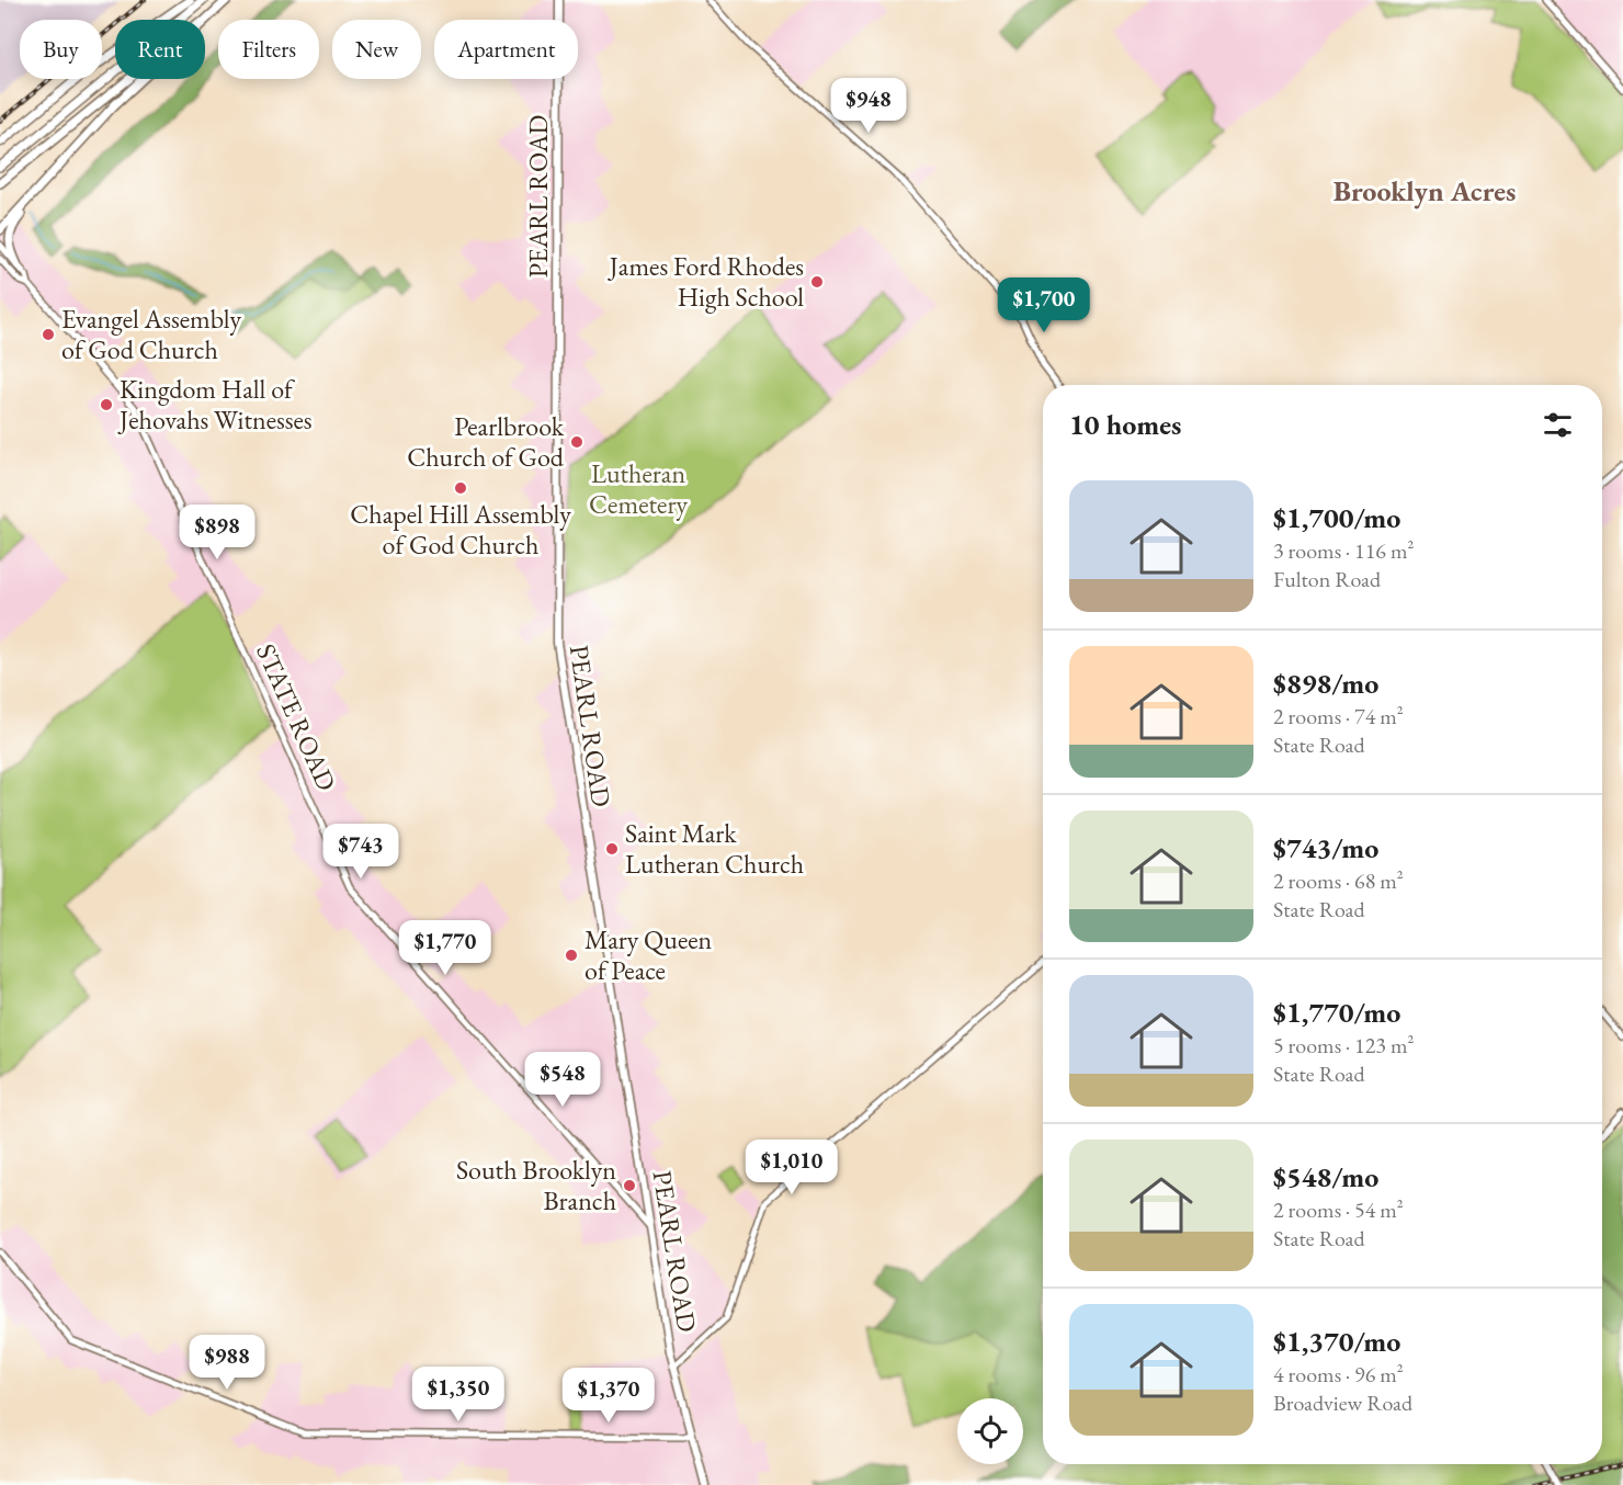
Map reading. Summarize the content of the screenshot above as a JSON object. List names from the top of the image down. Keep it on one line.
{"streets":{"main road":["PEARL ROAD","STATE ROAD"]},"crossings":[["PEARL ROAD","STATE ROAD"]],"districts":["Brooklyn Acres"],"parks":["Lutheran Cemetery"],"places":["James Ford Rhodes High School","Evangel Assembly of God Church","Kingdom Hall of Jehovahs Witnesses","Pearlbrook Church of God","Chapel Hill Assembly of God Church","Saint Mark Lutheran Church","Mary Queen of Peace","South Brooklyn Branch"],"page":{"chip":["Buy","Rent","Filters","New","Apartment"],"price":["$948","$1,700","$898","$743","$1,770","$548","$1,010","$988","$1,350","$1,370"],"heading":"10 homes","list":[{"name":"$1,700/mo","note":"3 rooms · 116 m² · Fulton Road"},{"name":"$898/mo","note":"2 rooms · 74 m² · State Road"},{"name":"$743/mo","note":"2 rooms · 68 m² · State Road"},{"name":"$1,770/mo","note":"5 rooms · 123 m² · State Road"},{"name":"$548/mo","note":"2 rooms · 54 m² · State Road"},{"name":"$1,370/mo","note":"4 rooms · 96 m² · Broadview Road"}]}}
